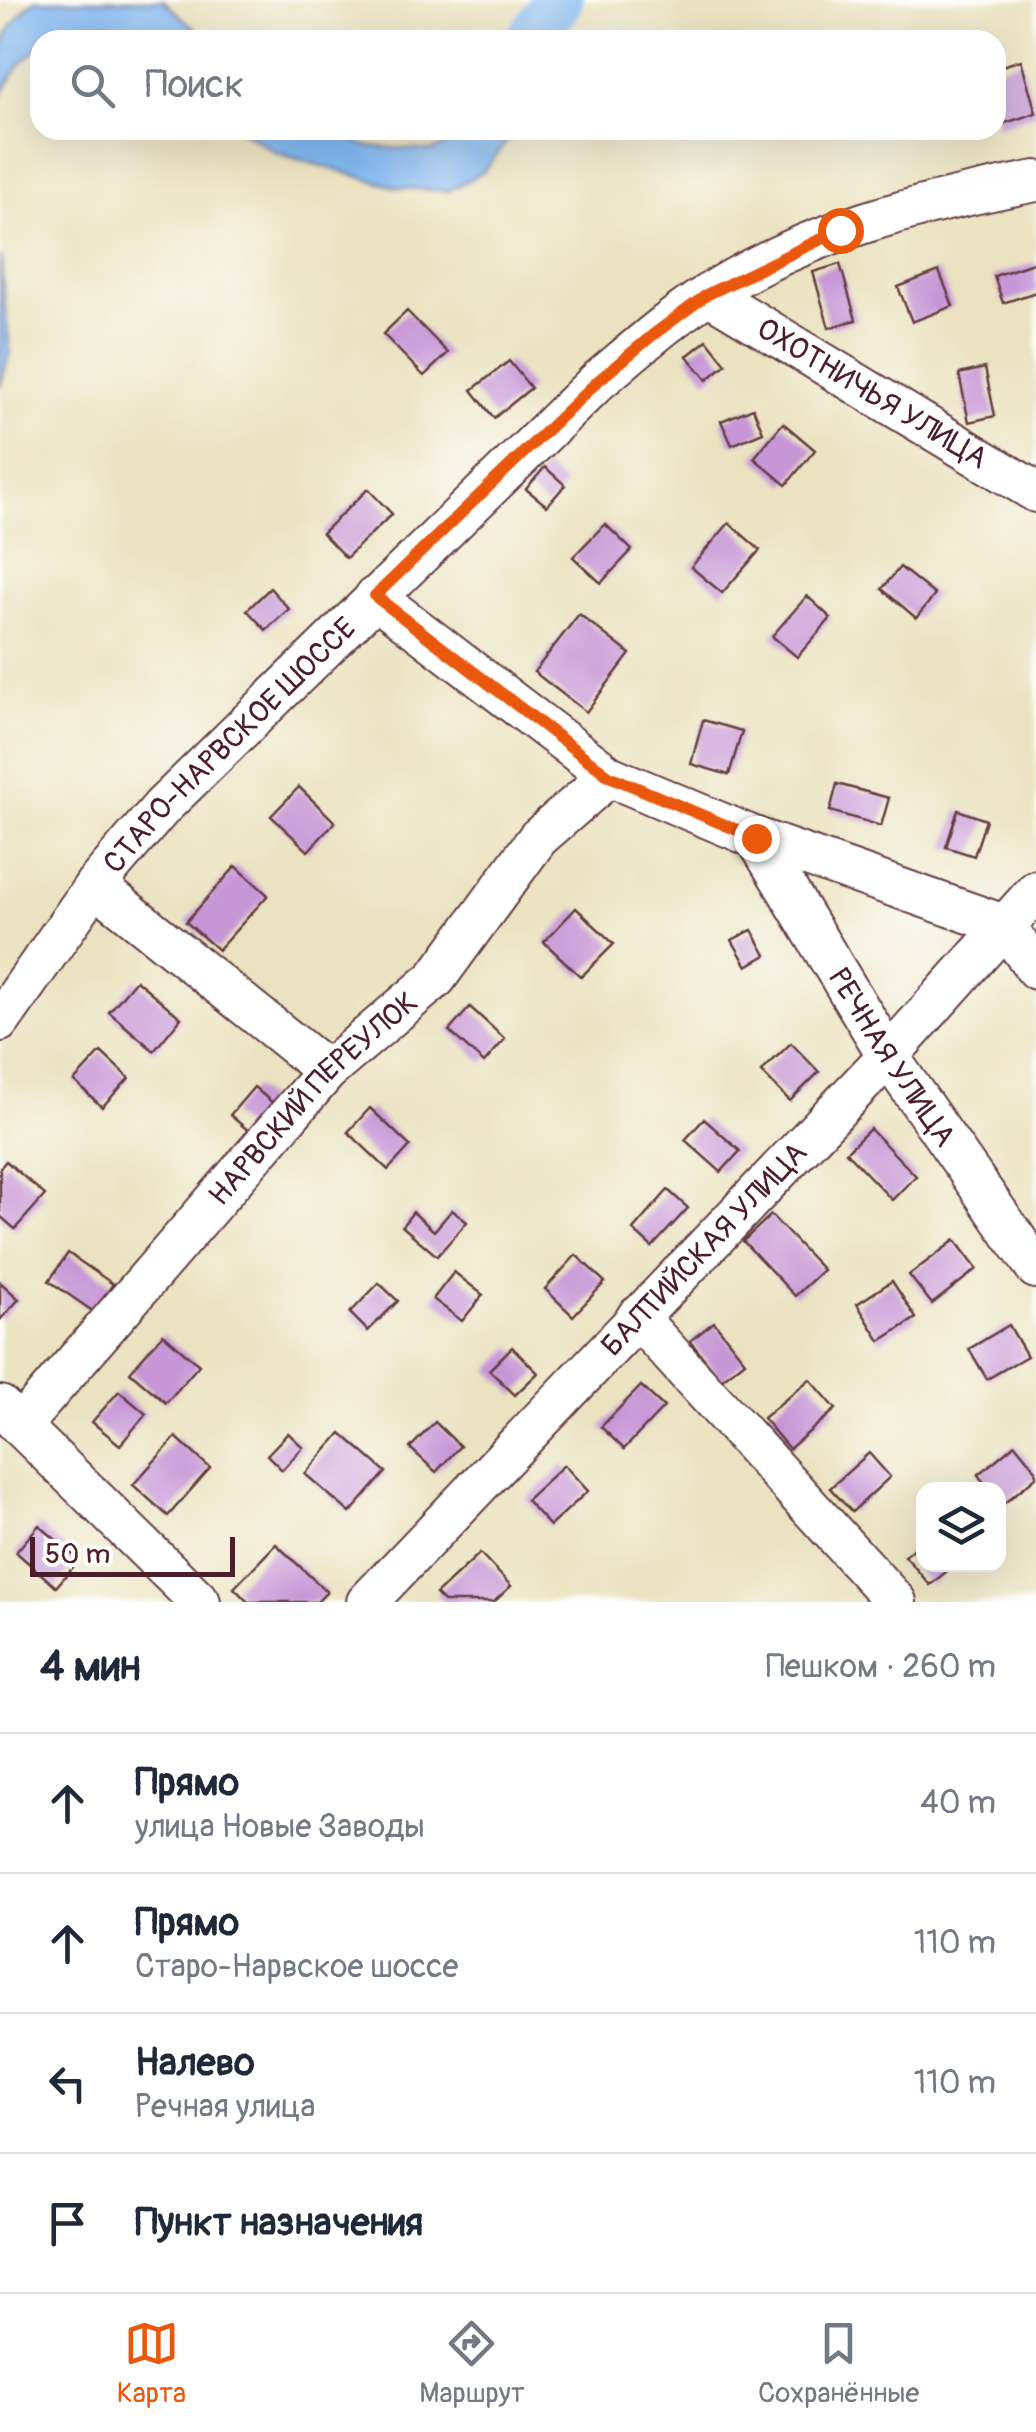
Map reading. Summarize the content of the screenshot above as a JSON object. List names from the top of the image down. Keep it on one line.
{"streets":{"street":["ОХОТНИЧЬЯ УЛИЦА","СТАРО-НАРВСКОЕ ШОССЕ","РЕЧНАЯ УЛИЦА","НАРВСКИЙ ПЕРЕУЛОК","БАЛТИЙСКАЯ УЛИЦА"]},"crossings":[["ОХОТНИЧЬЯ УЛИЦА","СТАРО-НАРВСКОЕ ШОССЕ"],["РЕЧНАЯ УЛИЦА","БАЛТИЙСКАЯ УЛИЦА"]],"scale_bar":"50 m","page":{"search":"Поиск","scale":"50 m","heading":["4 мин","Пешком · 260 m"],"list":[["Прямо","улица Новые Заводы","40 m"],["Прямо","Старо-Нарвское шоссе","110 m"],["Налево","Речная улица","110 m"],"Пункт назначения"],"nav":["Карта","Маршрут","Сохранённые"]}}
